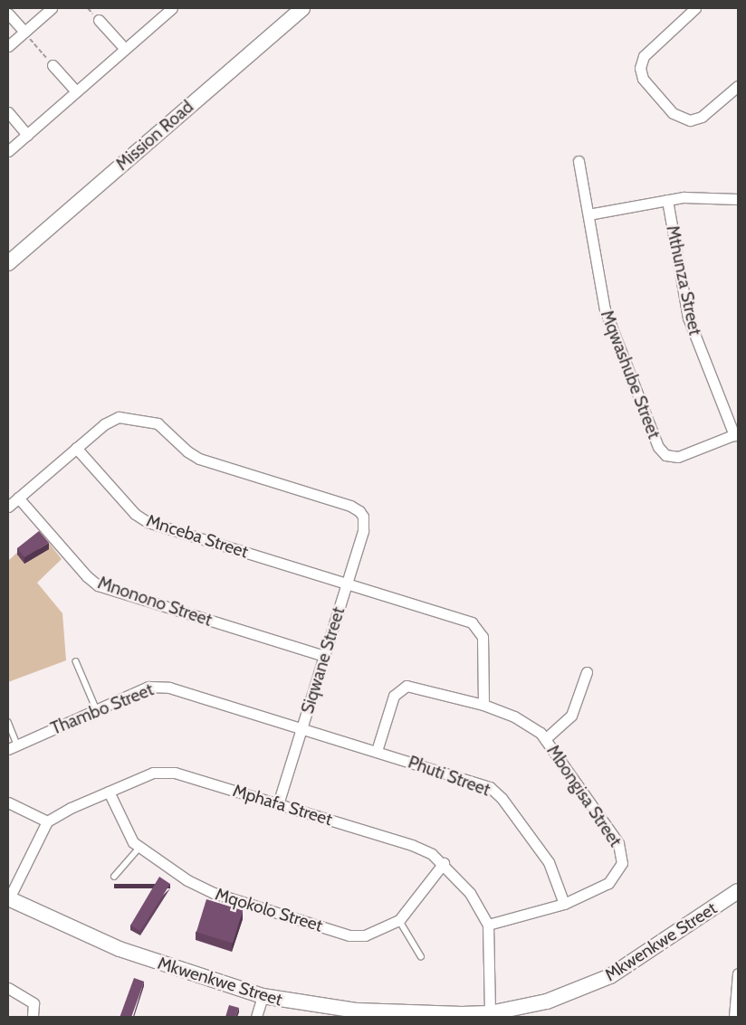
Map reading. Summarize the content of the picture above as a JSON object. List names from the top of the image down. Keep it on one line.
{"streets":{"street":["Mission Road","Mthunza Street","Mqwashube Street","Mnceba Street","Mnonono Street","Siqwane Street","Thambo Street","Phuti Street","Mbongisa Street","Mphafa Street","Mqokolo Street","Mkwenkwe Street"]},"crossings":[["Mthunza Street","Mqwashube Street"],["Mnceba Street","Siqwane Street"],["Mnceba Street","Mbongisa Street"],["Mnonono Street","Siqwane Street"],["Siqwane Street","Thambo Street"],["Siqwane Street","Phuti Street"],["Siqwane Street","Mphafa Street"],["Thambo Street","Phuti Street"],["Phuti Street","Mbongisa Street"],["Mbongisa Street","Mphafa Street"],["Mphafa Street","Mqokolo Street"],["Mphafa Street","Mkwenkwe Street"]]}
